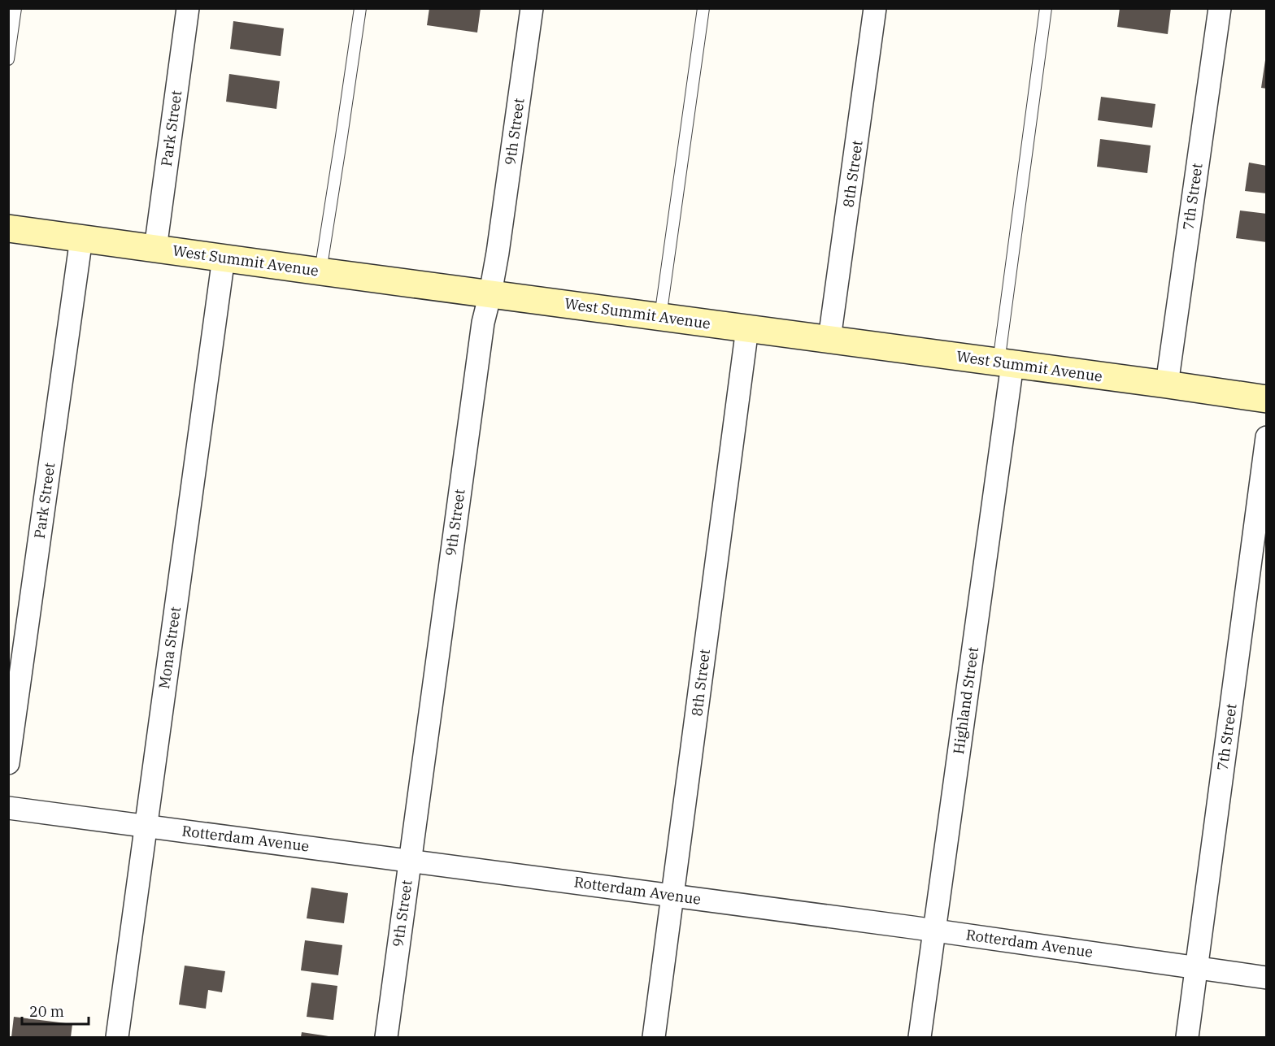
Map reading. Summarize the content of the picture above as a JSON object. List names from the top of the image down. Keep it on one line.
{"streets":{"street":["Park Street","9th Street","8th Street","7th Street","West Summit Avenue","Mona Street","Highland Street","Rotterdam Avenue"]},"crossings":[["Park Street","West Summit Avenue"],["9th Street","West Summit Avenue"],["9th Street","Rotterdam Avenue"],["8th Street","West Summit Avenue"],["8th Street","Rotterdam Avenue"],["7th Street","West Summit Avenue"],["7th Street","Rotterdam Avenue"],["West Summit Avenue","Mona Street"],["West Summit Avenue","Highland Street"],["Mona Street","Rotterdam Avenue"],["Highland Street","Rotterdam Avenue"]],"scale_bar":"20 m"}
